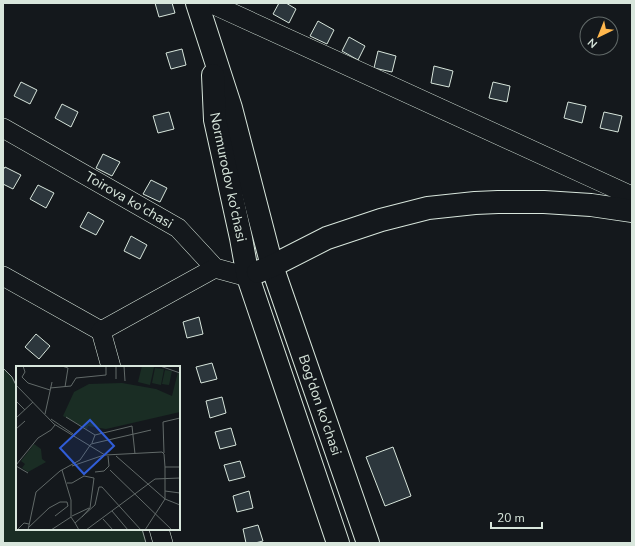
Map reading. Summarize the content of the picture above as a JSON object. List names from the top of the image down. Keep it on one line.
{"streets":{"main road":["Normurodov ko'chasi","Bog'don ko'chasi"],"street":["Toirova ko'chasi"]},"crossings":[["Normurodov ko'chasi","Bog'don ko'chasi"]],"scale_bar":"20 m","north":"bottom left"}
